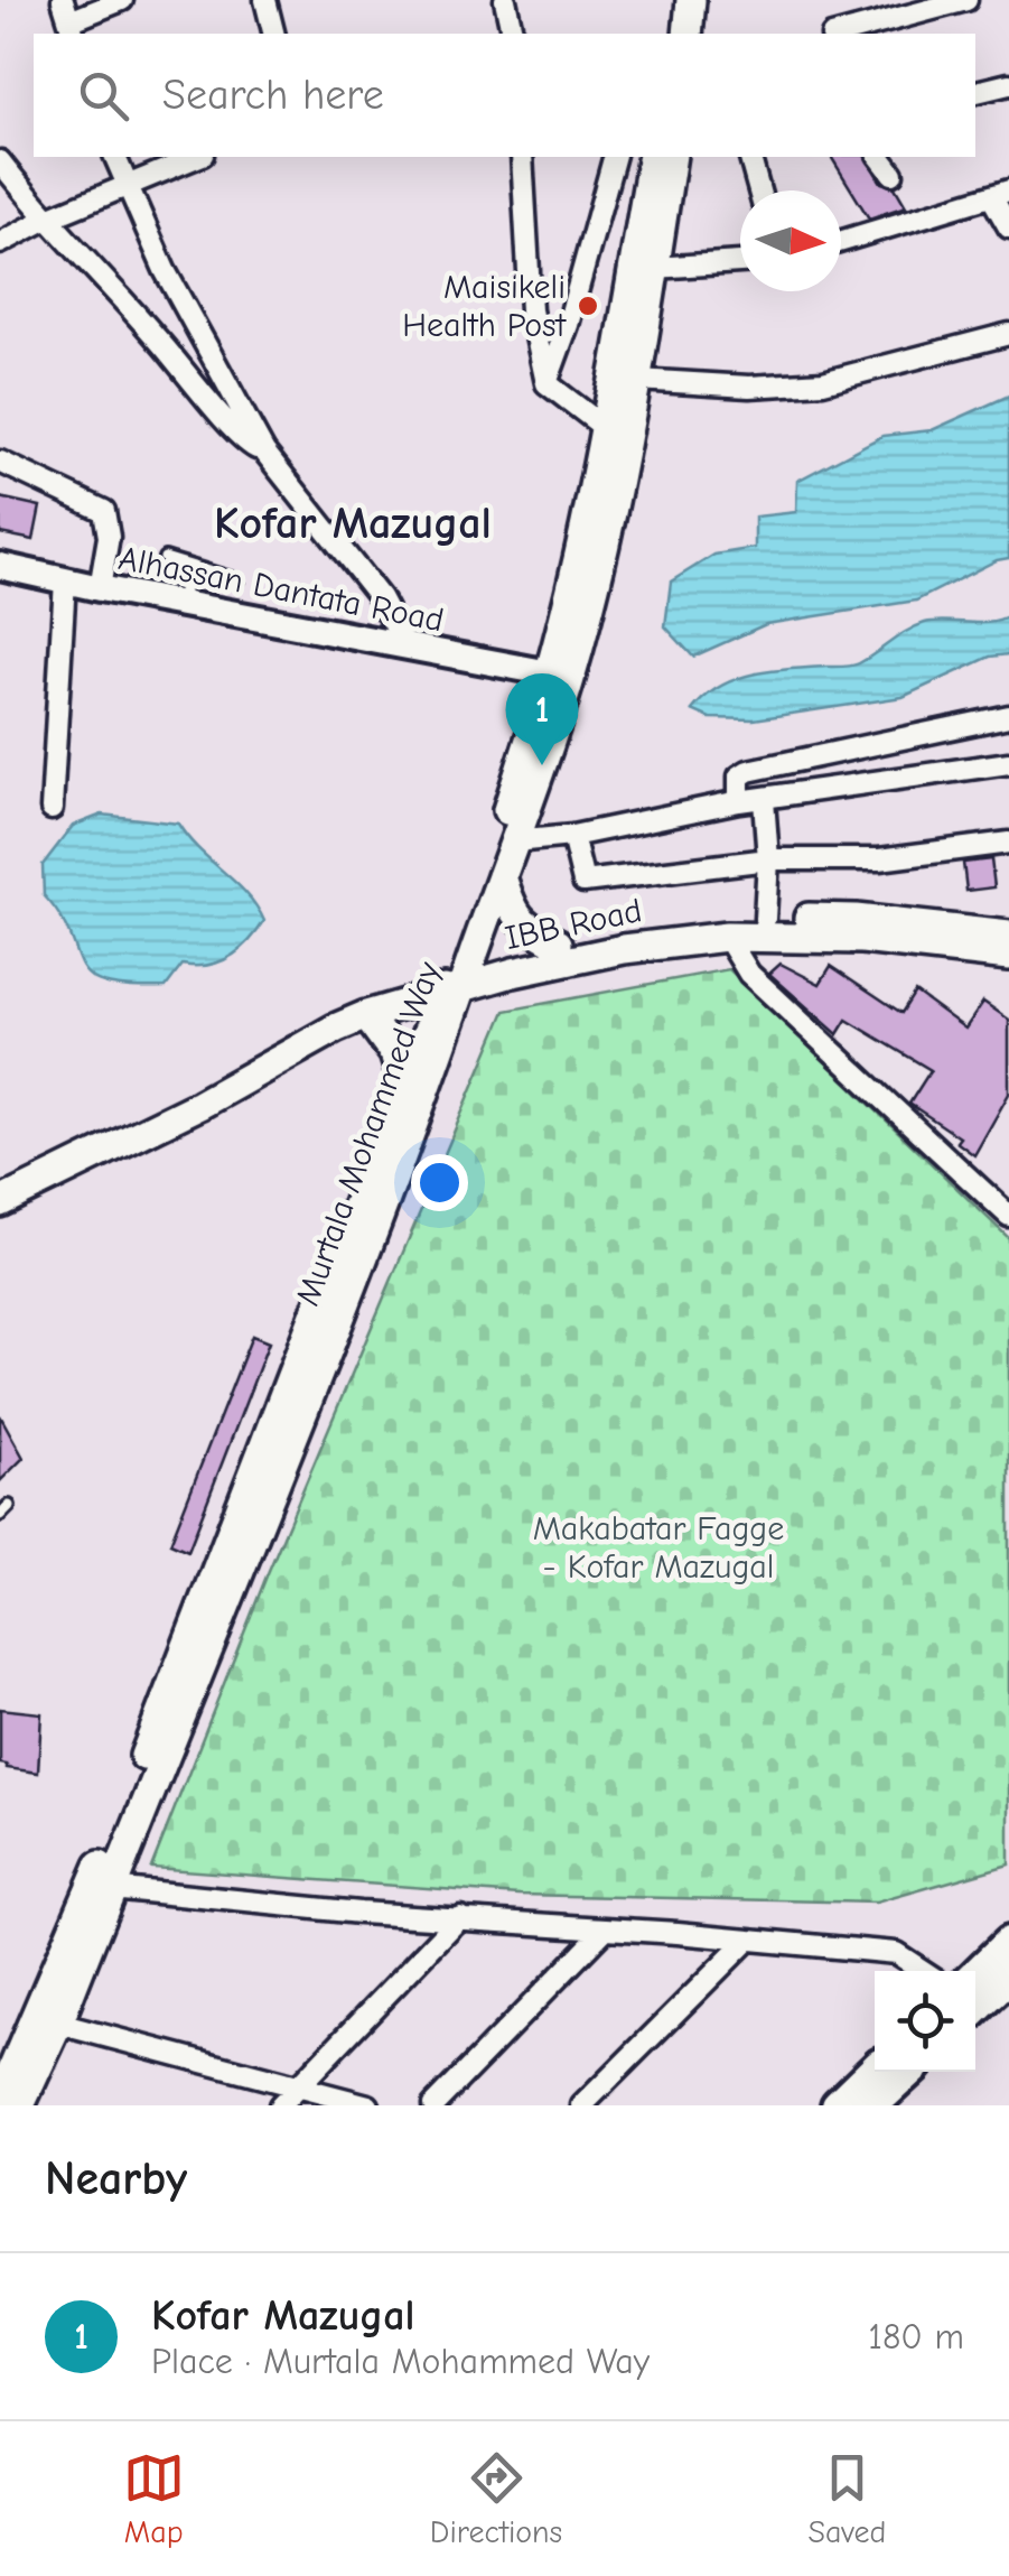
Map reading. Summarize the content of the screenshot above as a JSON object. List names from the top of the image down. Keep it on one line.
{"streets":{"main road":["IBB Road","Murtala Mohammed Way"],"street":["Alhassan Dantata Road"]},"crossings":[["Alhassan Dantata Road","Murtala Mohammed Way"],["IBB Road","Murtala Mohammed Way"]],"districts":["Kofar Mazugal"],"parks":["Makabatar Fagge - Kofar Mazugal"],"places":["Maisikeli Health Post"],"north":"right","page":{"search":"Search here","pins":"1","heading":"Nearby","list":[{"mark":"1","name":"Kofar Mazugal","note":"Place · Murtala Mohammed Way","value":"180 m"}],"nav":["Map","Directions","Saved"]}}
